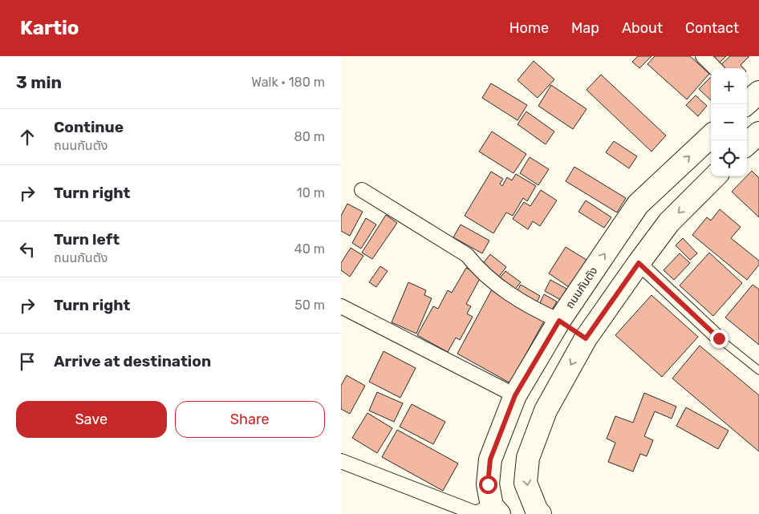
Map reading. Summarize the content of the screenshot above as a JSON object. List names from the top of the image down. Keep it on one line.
{"streets":{"main road":["ถนนกันตัง"]},"page":{"header":"Kartio","nav":["Home","Map","About","Contact"],"heading":["3 min","Walk · 180 m"],"map_buttons":["+","−"],"list":[["Continue","ถนนกันตัง","80 m"],["Turn right","10 m"],["Turn left","ถนนกันตัง","40 m"],["Turn right","50 m"],"Arrive at destination"],"buttons":["Save","Share"]}}
